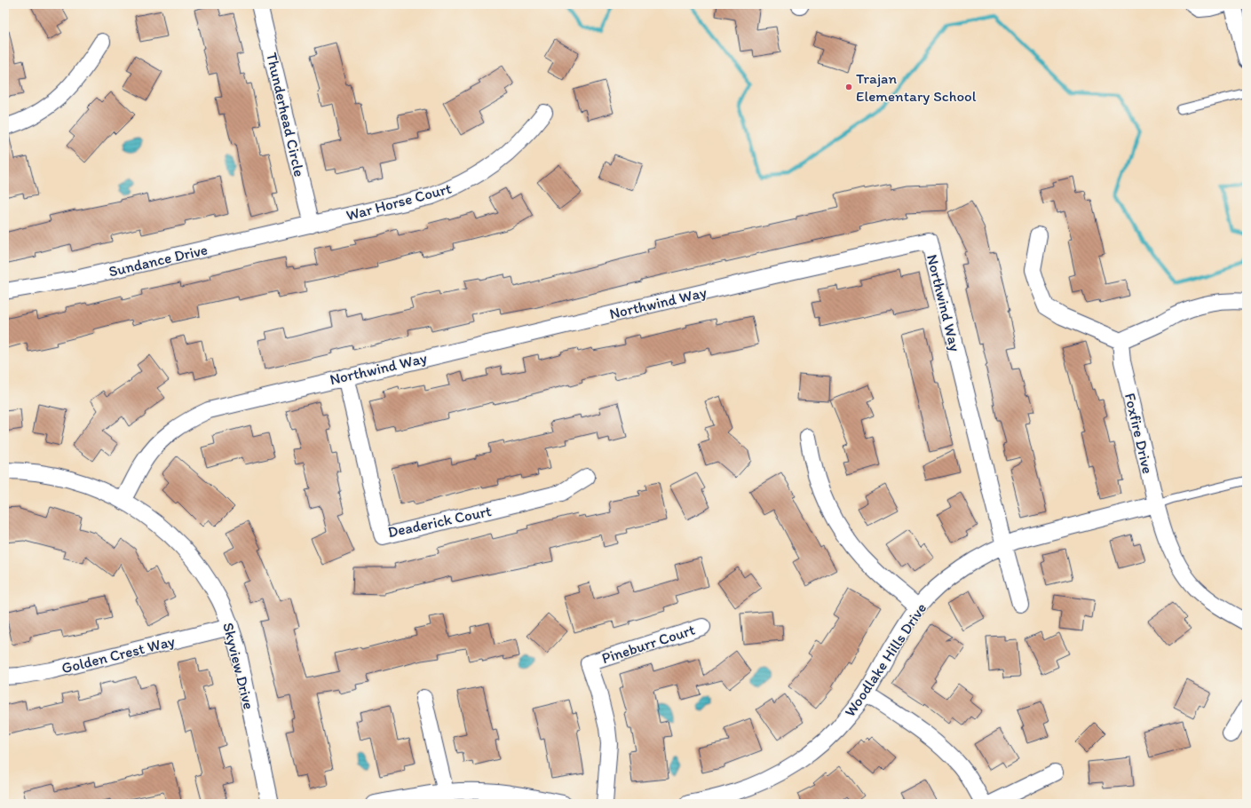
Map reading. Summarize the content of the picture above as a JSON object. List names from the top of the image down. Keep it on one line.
{"streets":{"street":["Thunderhead Circle","War Horse Court","Sundance Drive","Northwind Way","Foxfire Drive","Deaderick Court","Pineburr Court","Golden Crest Way","Woodlake Hills Drive","Skyview Drive"]},"crossings":[["Thunderhead Circle","War Horse Court"],["Thunderhead Circle","Sundance Drive"],["War Horse Court","Sundance Drive"],["Northwind Way","Deaderick Court"],["Northwind Way","Woodlake Hills Drive"],["Northwind Way","Skyview Drive"],["Foxfire Drive","Woodlake Hills Drive"],["Golden Crest Way","Skyview Drive"]],"places":["Trajan Elementary School"]}
